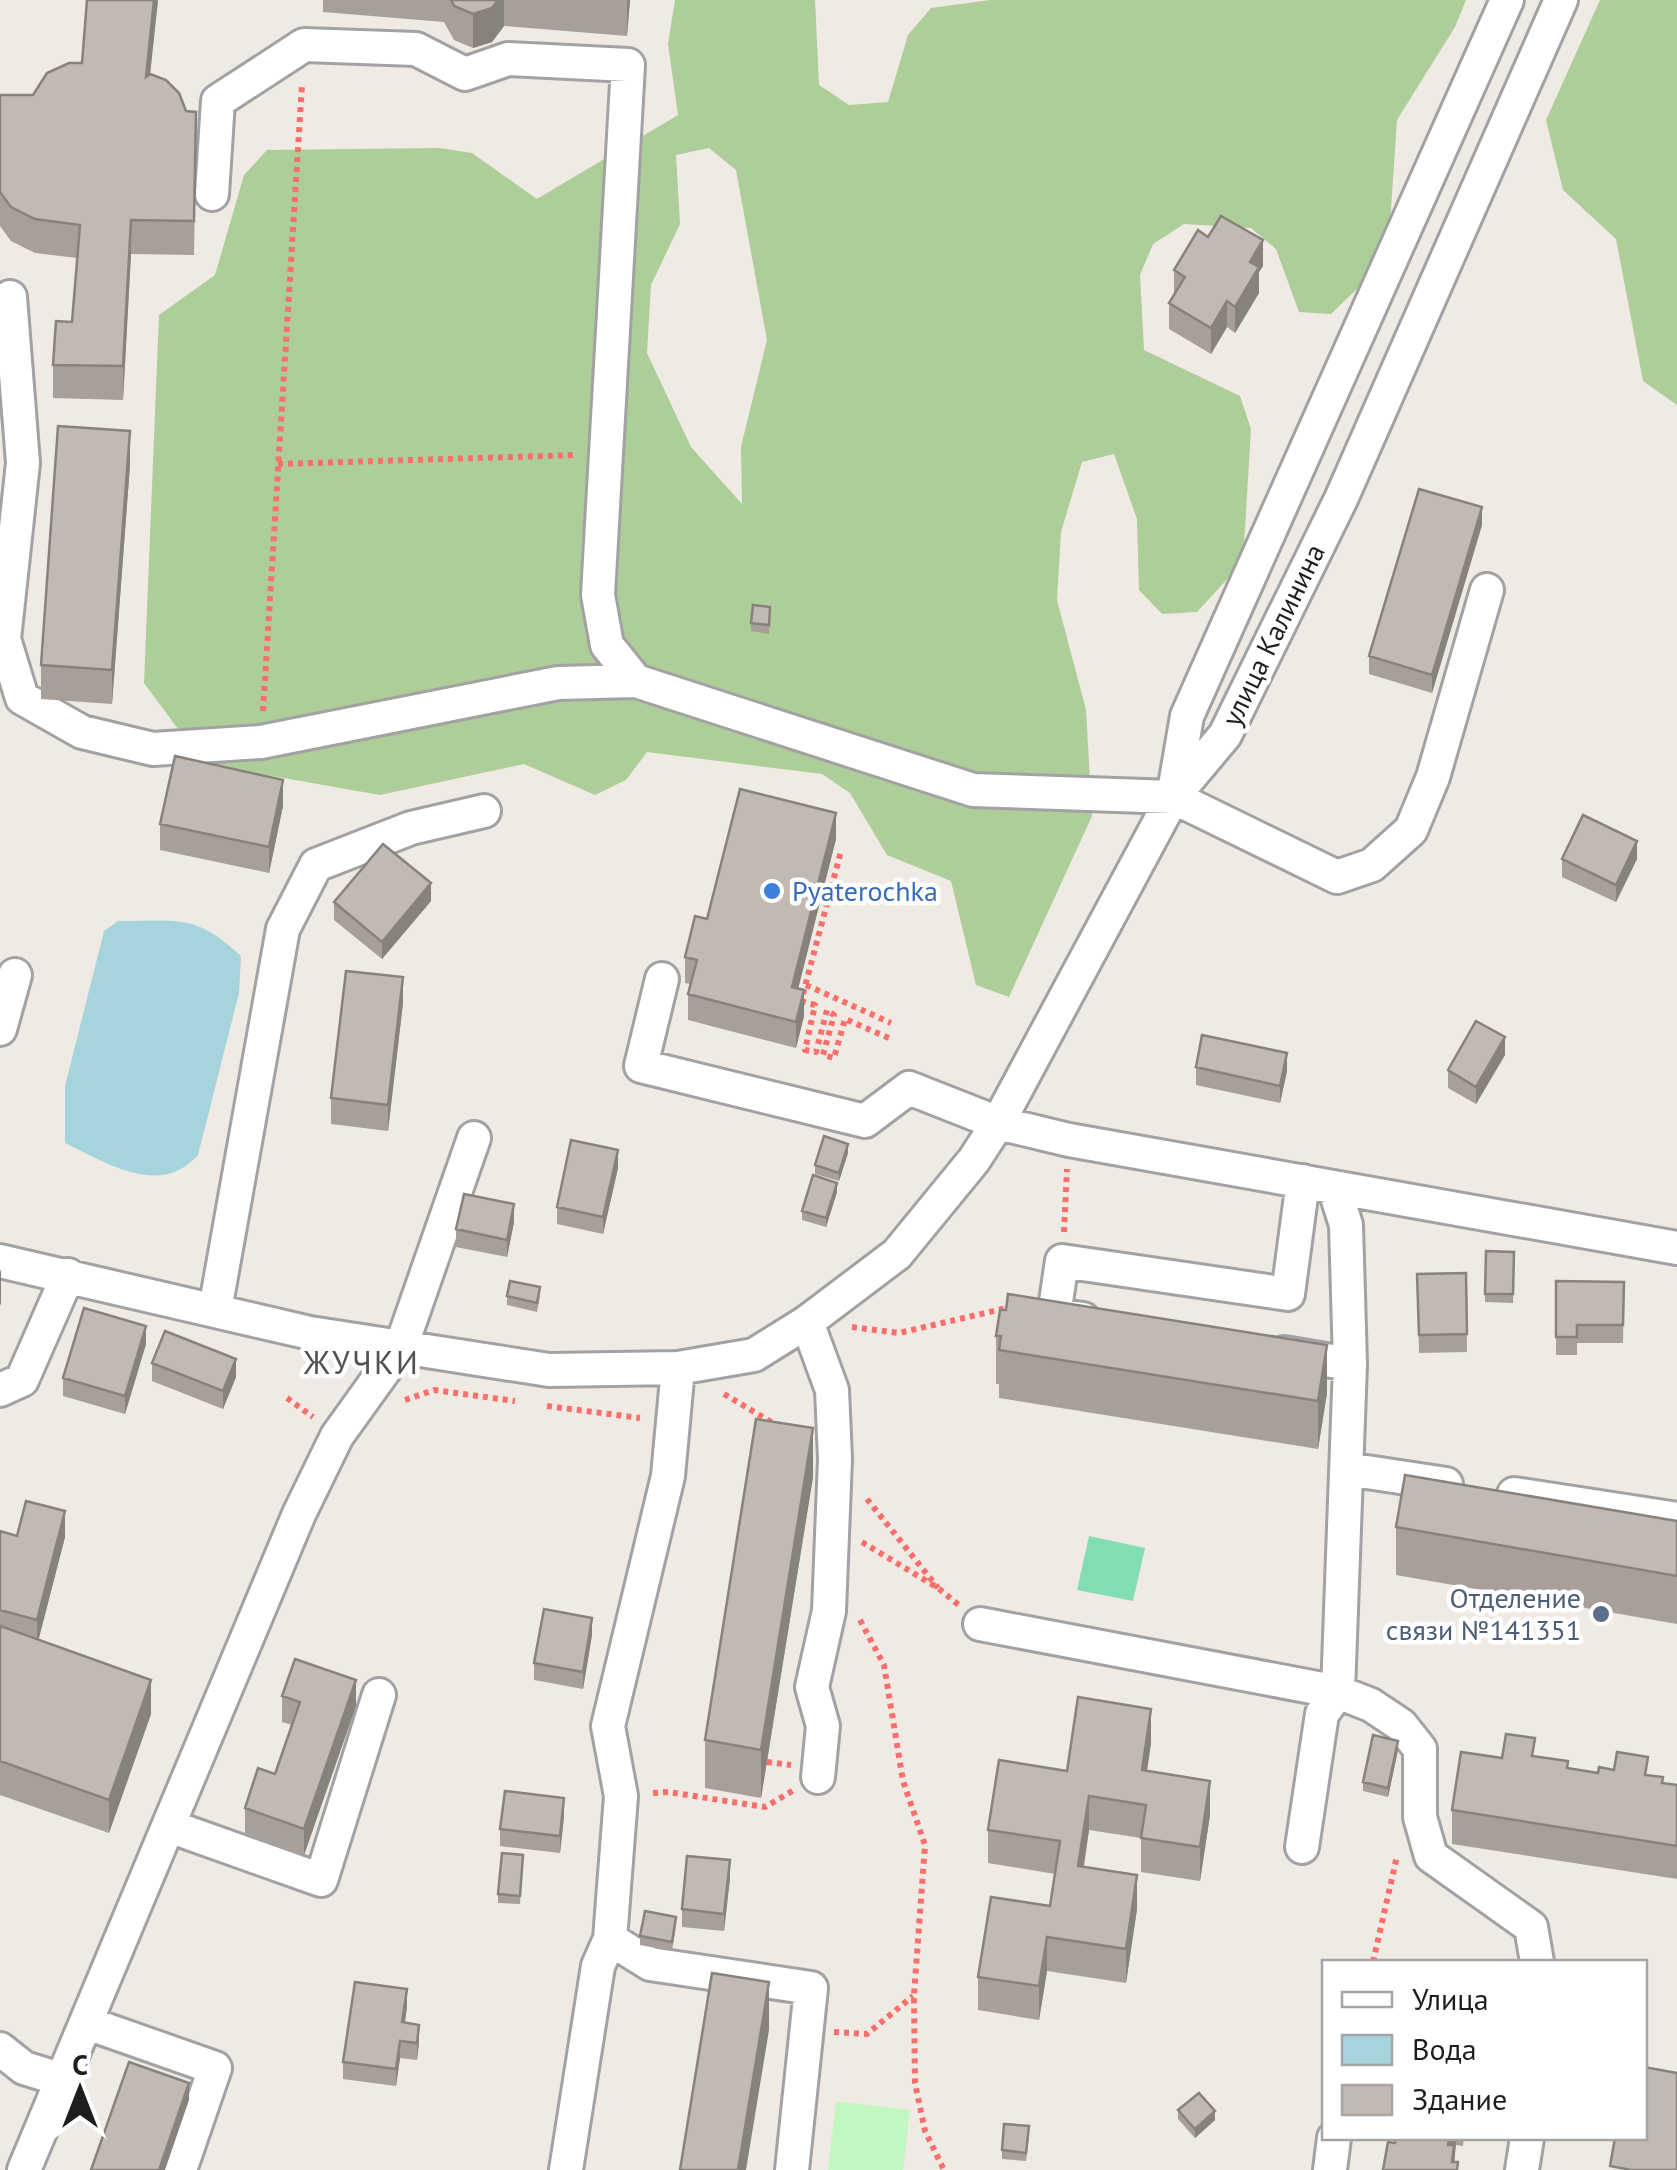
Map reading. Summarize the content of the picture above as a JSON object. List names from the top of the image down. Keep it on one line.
{"streets":{"street":["улица Калинина"]},"districts":["ЖУЧКИ"],"places":["Pyaterochka","Отделение связи №141351"],"legend":["Улица","Вода","Здание"],"north":"top"}
